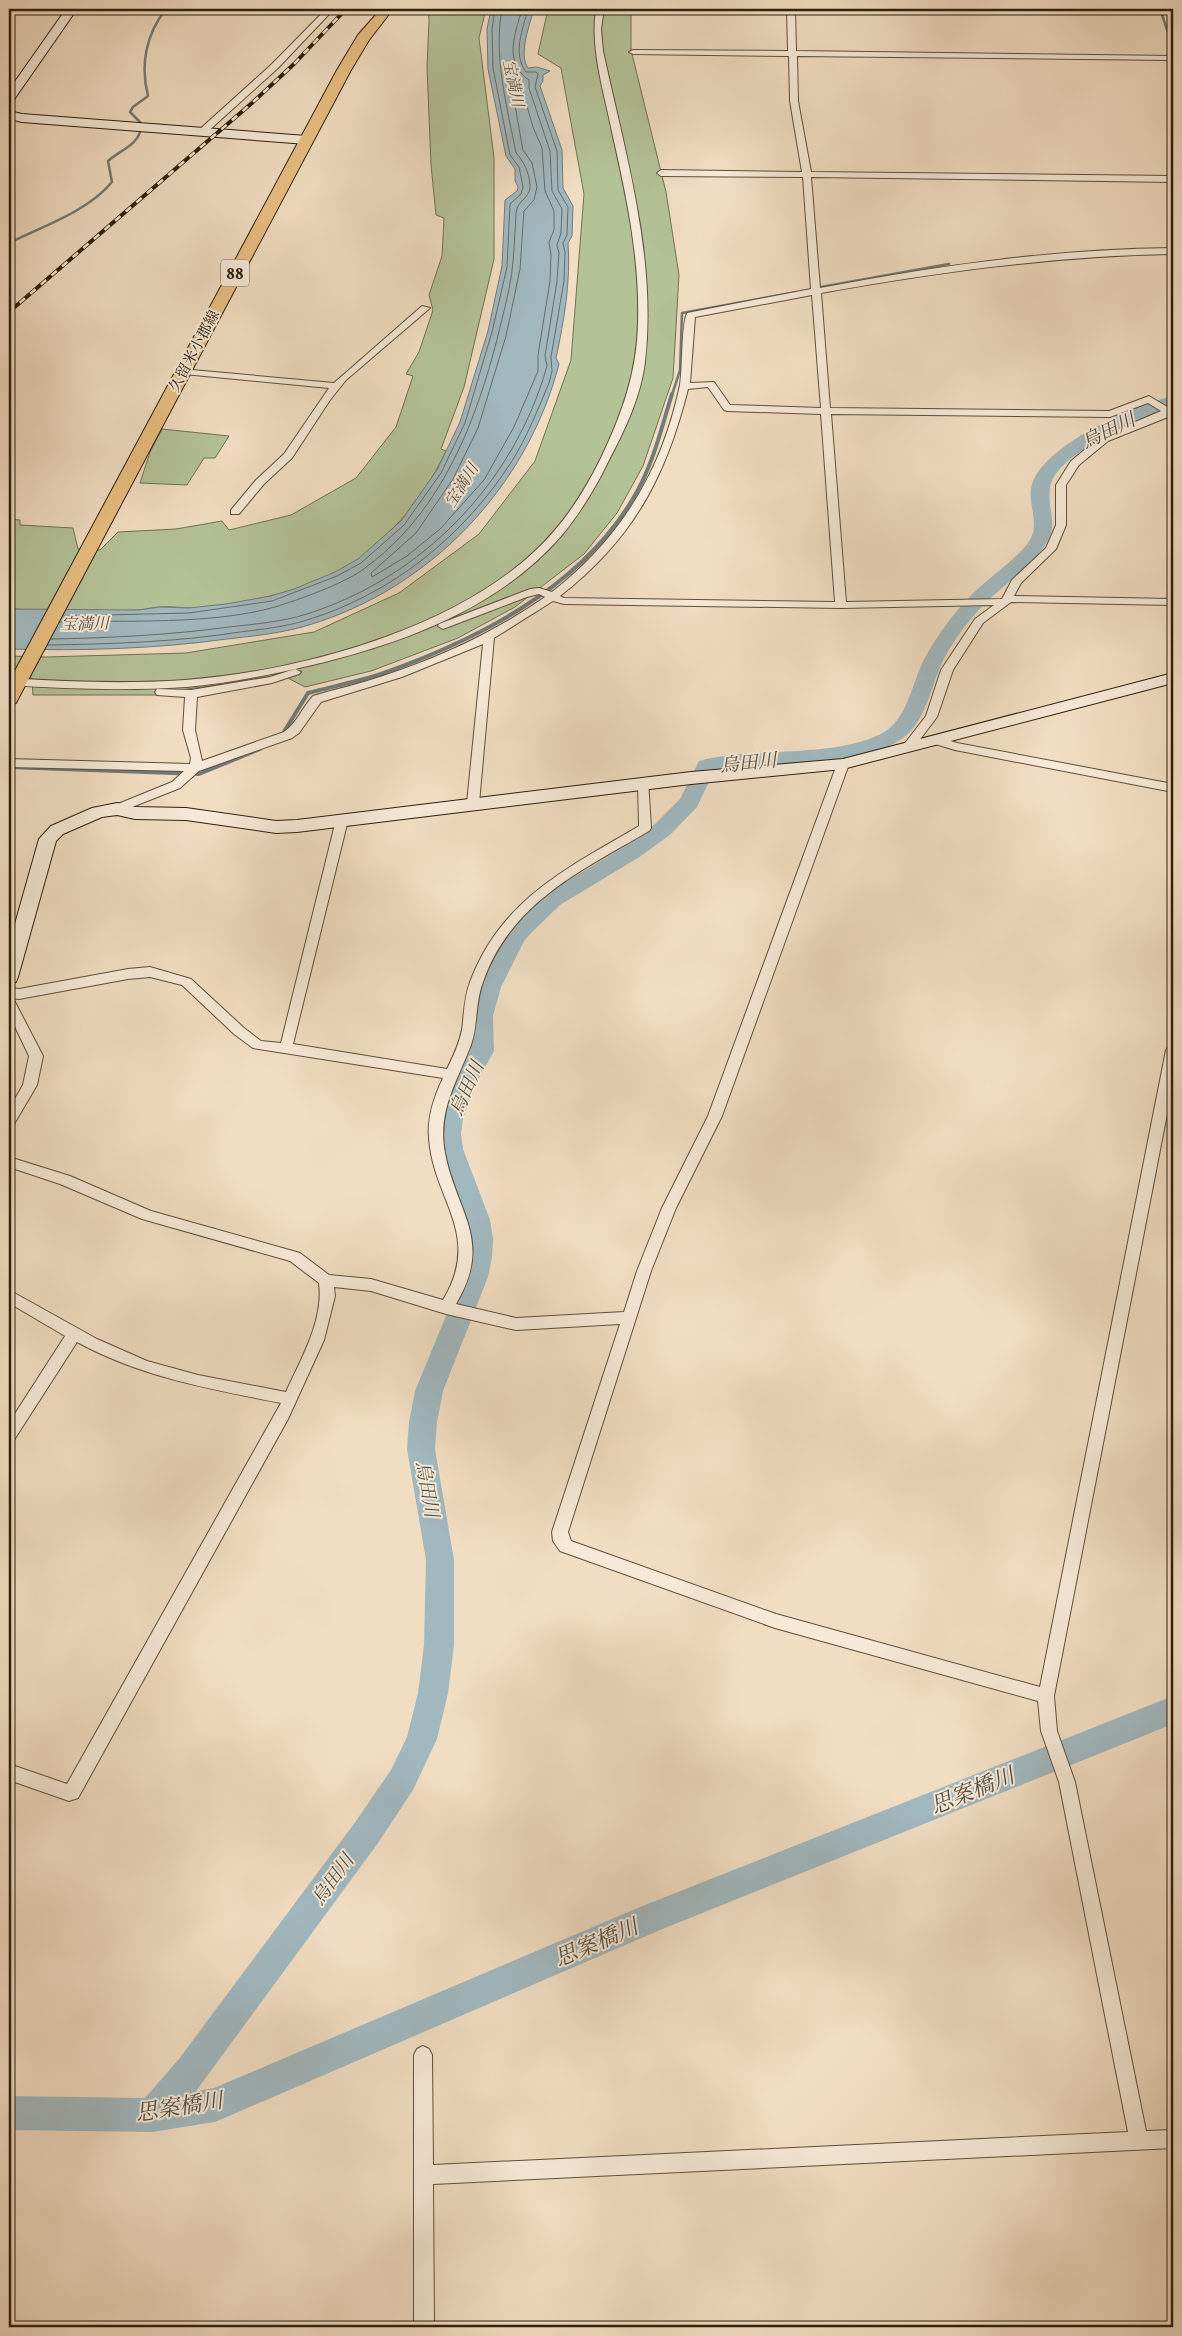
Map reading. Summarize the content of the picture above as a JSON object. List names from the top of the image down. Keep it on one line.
{"streets":{"main road":["88","久留米小郡線"]},"water":["宝満川","烏田川","思案橋川"]}
